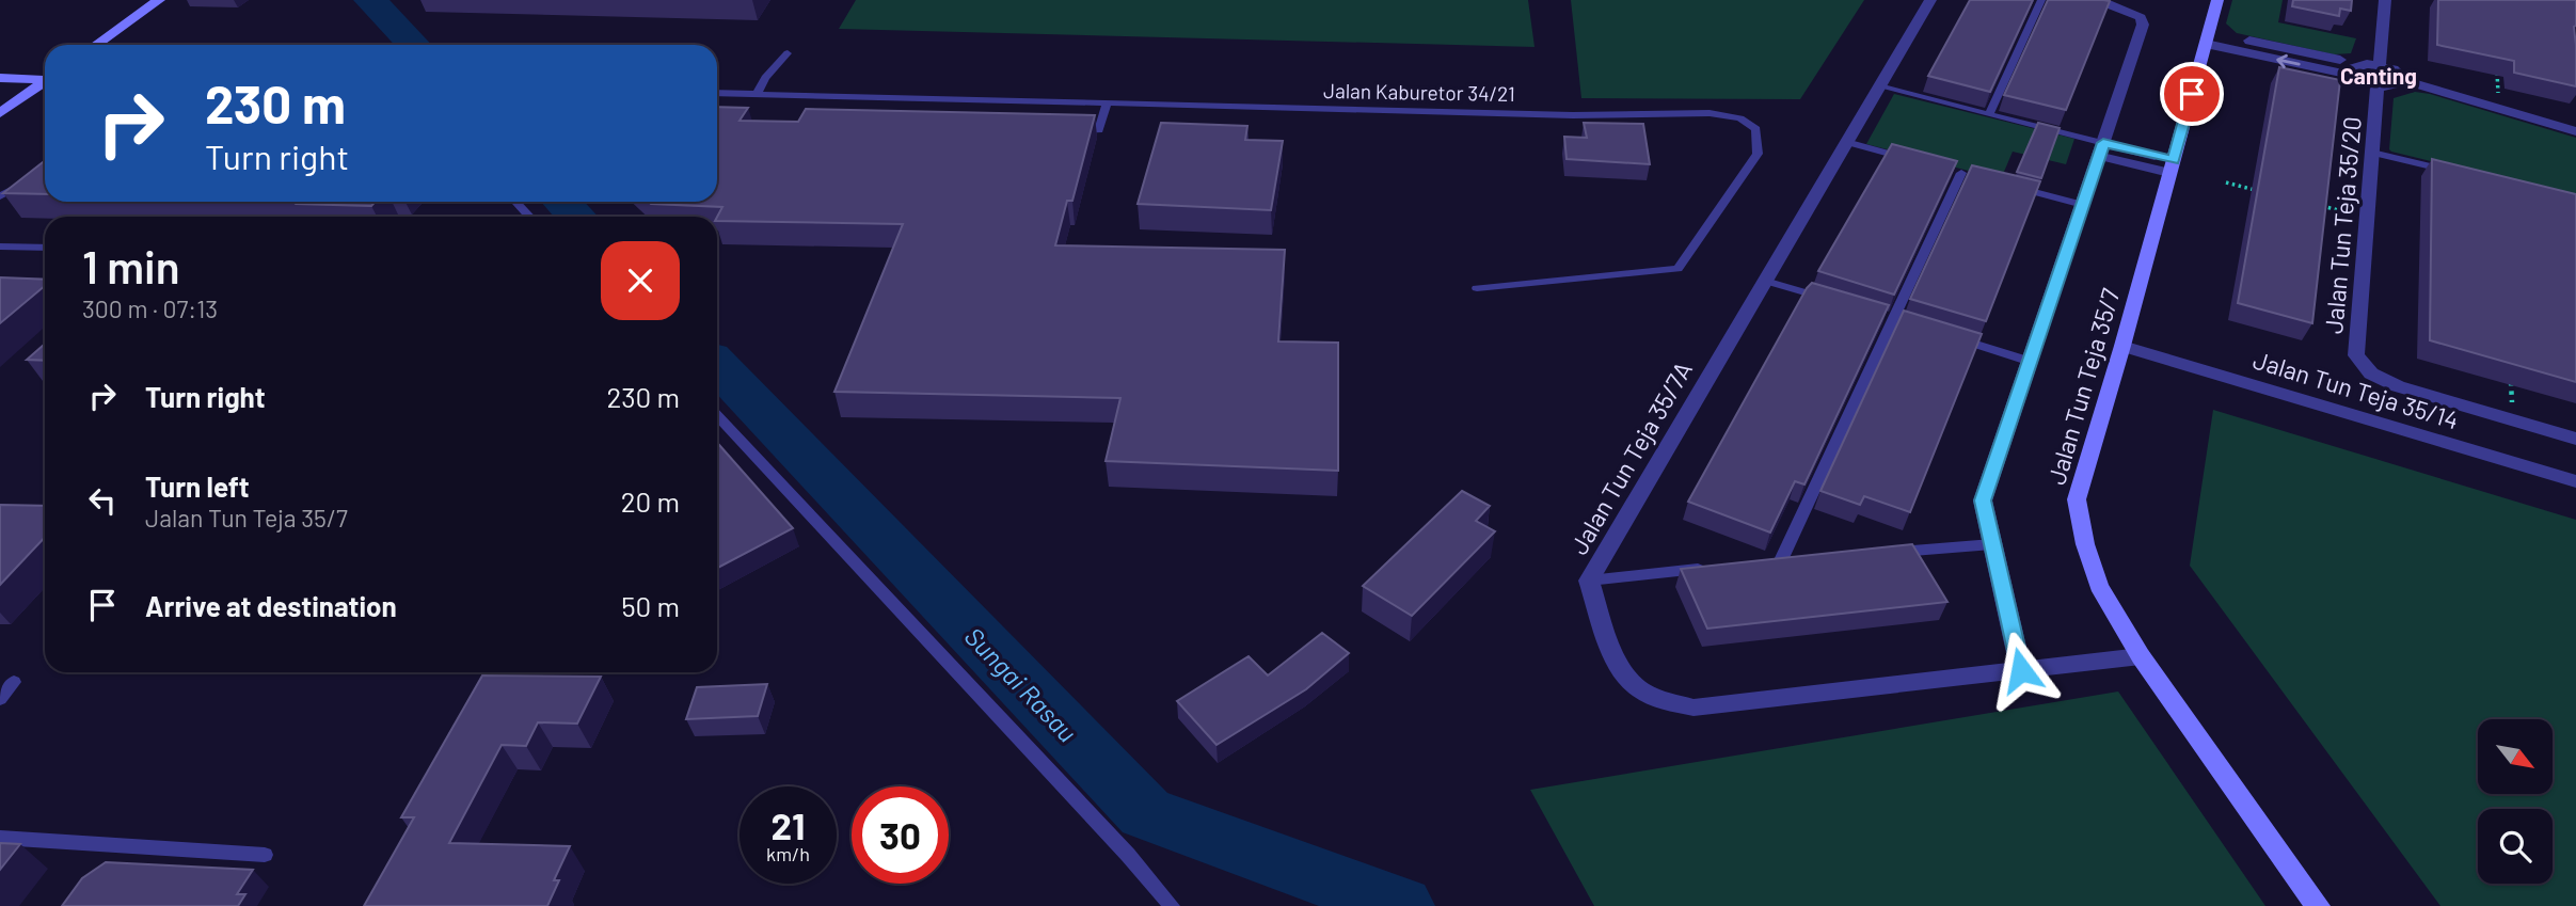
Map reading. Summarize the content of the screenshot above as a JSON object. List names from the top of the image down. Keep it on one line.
{"streets":{"street":["Jalan Tun Teja 35/20","Jalan Tun Teja 35/7","Jalan Tun Teja 35/14","Jalan Tun Teja 35/7A"],"lane":["Jalan Kaburetor 34/21"]},"crossings":[["Jalan Tun Teja 35/7","Jalan Tun Teja 35/14"],["Jalan Tun Teja 35/7","Jalan Tun Teja 35/7A"]],"districts":["Canting"],"water":["Sungai Rasau"],"north":"bottom right","page":{"turn":["230 m","Turn right"],"heading":["1 min","300 m · 07:13"],"list":[{"name":"Turn right","value":"230 m"},{"name":"Turn left","note":"Jalan Tun Teja 35/7","value":"20 m"},{"name":"Arrive at destination","value":"50 m"}],"speed":"21 km/h","limit":"30"}}
